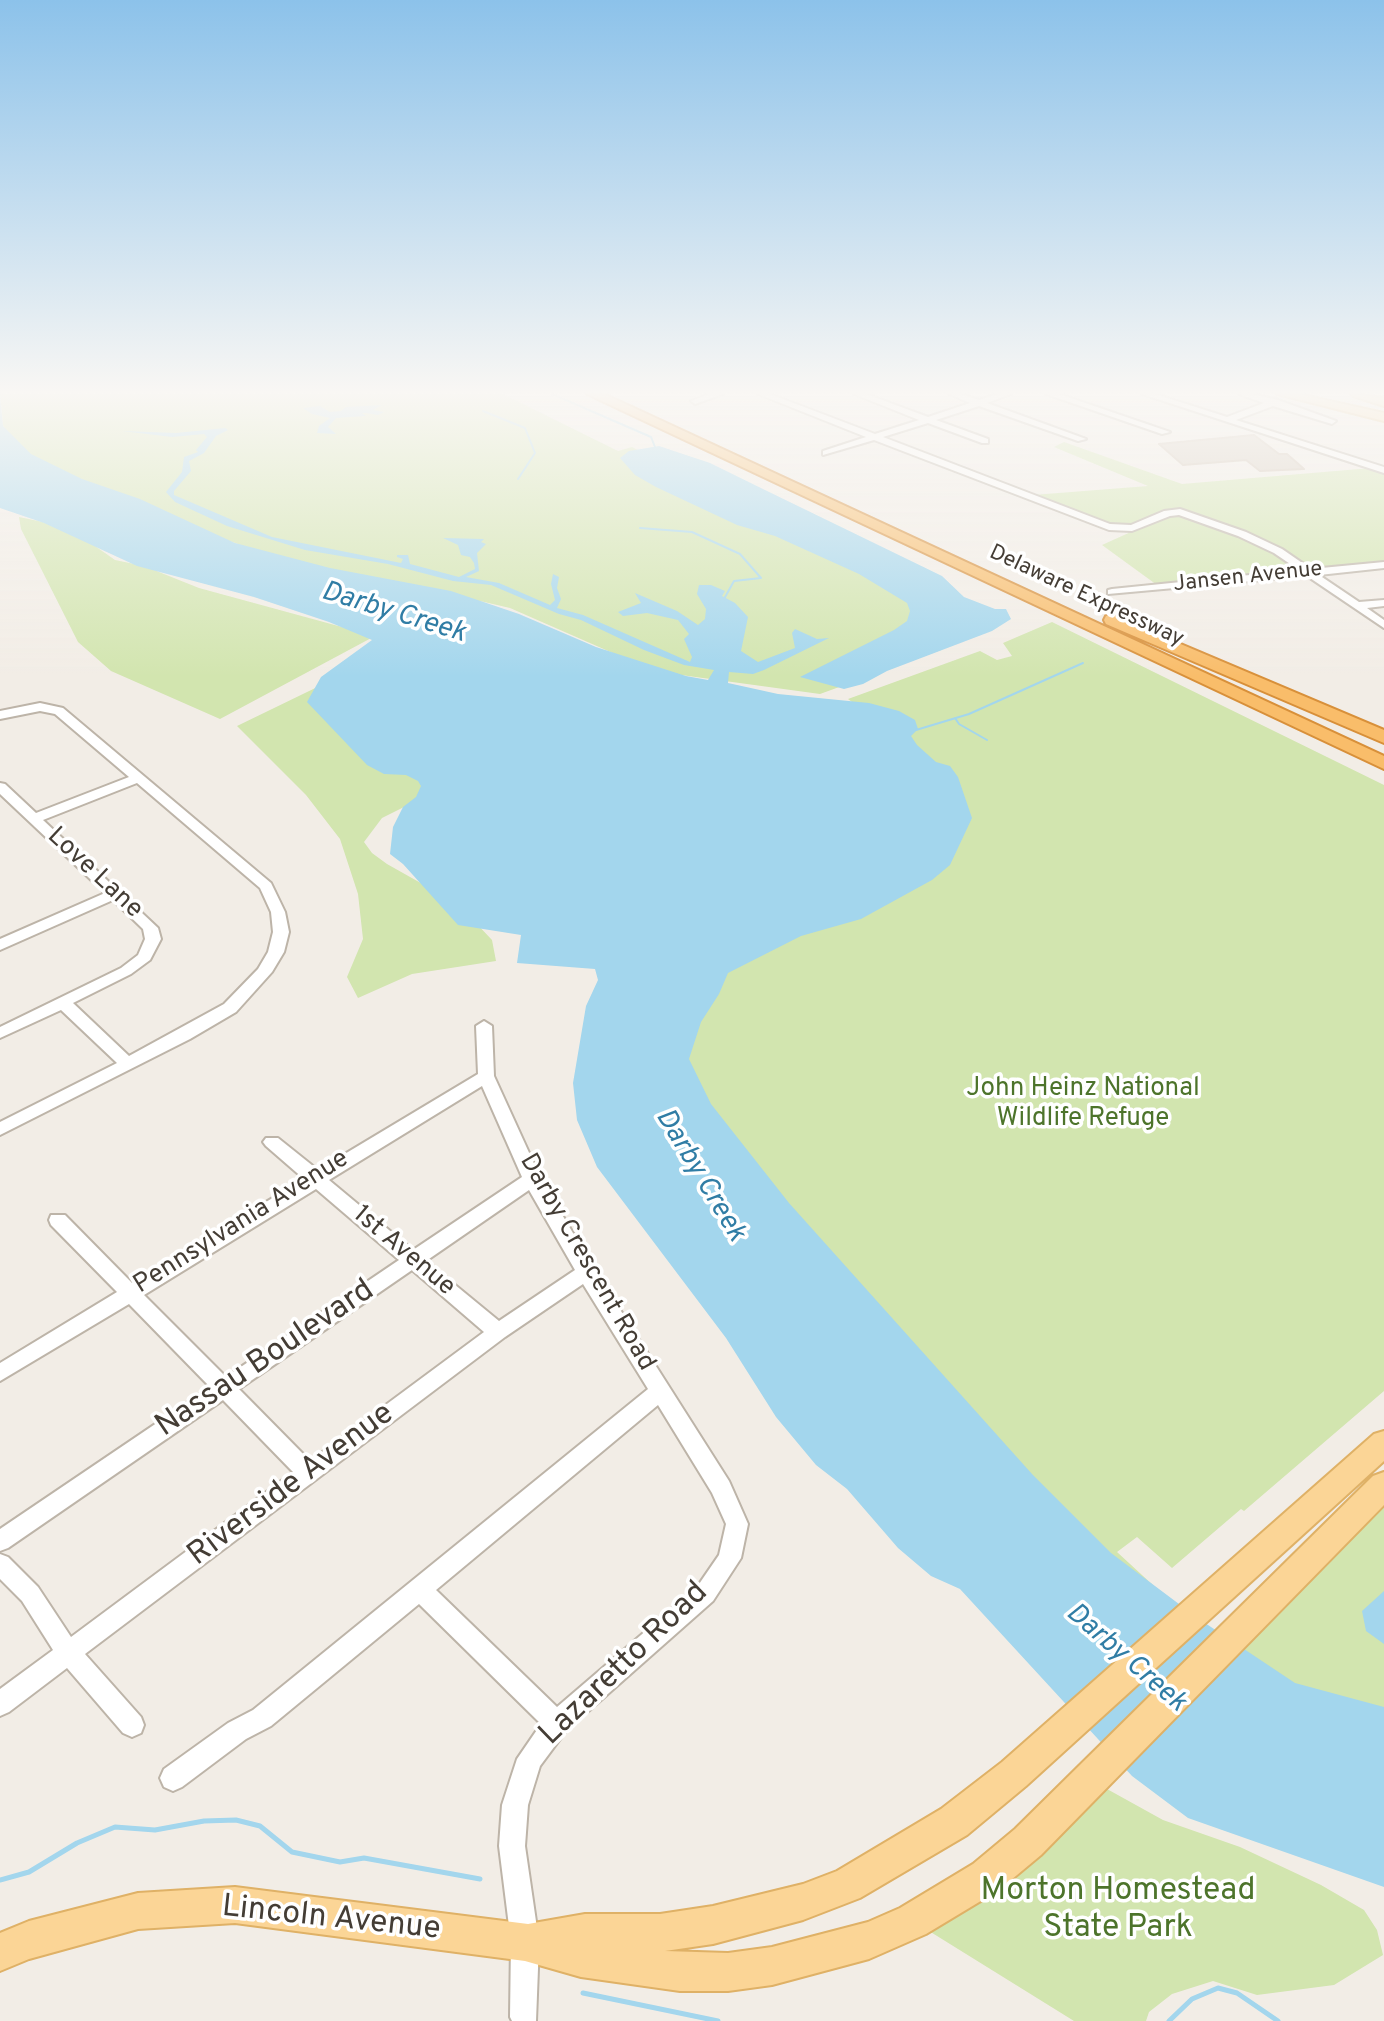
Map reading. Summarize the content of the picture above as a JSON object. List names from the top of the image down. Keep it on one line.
{"streets":{"highway":["Delaware Expressway"],"main road":["Lincoln Avenue"],"street":["Jansen Avenue","Love Lane","Pennsylvania Avenue","1st Avenue","Darby Crescent Road","Nassau Boulevard","Riverside Avenue","Lazaretto Road"]},"crossings":[["Pennsylvania Avenue","1st Avenue"],["Pennsylvania Avenue","Darby Crescent Road"],["1st Avenue","Nassau Boulevard"],["1st Avenue","Riverside Avenue"],["Darby Crescent Road","Nassau Boulevard"],["Darby Crescent Road","Riverside Avenue"],["Darby Crescent Road","Lazaretto Road"],["Lazaretto Road","Lincoln Avenue"]],"water":["Darby Creek"],"parks":["John Heinz National Wildlife Refuge","Morton Homestead State Park"]}
